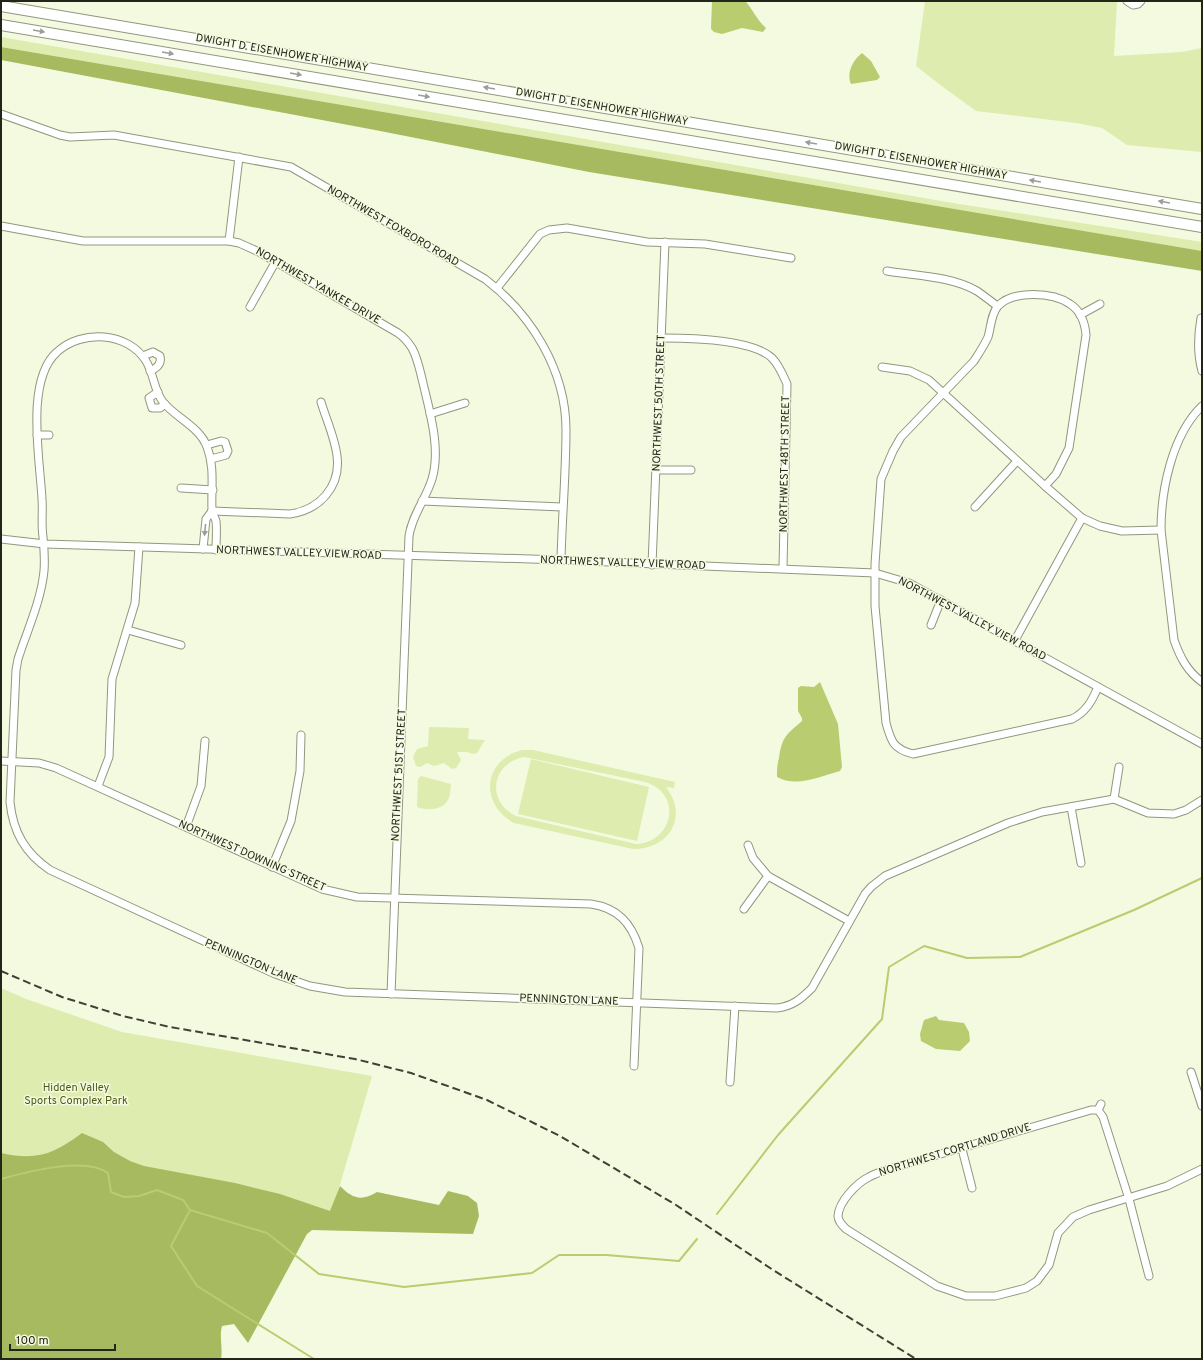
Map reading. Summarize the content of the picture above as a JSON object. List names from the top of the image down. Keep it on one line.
{"streets":{"highway":["DWIGHT D. EISENHOWER HIGHWAY"],"street":["NORTHWEST FOXBORO ROAD","NORTHWEST YANKEE DRIVE","NORTHWEST 50TH STREET","NORTHWEST 48TH STREET","NORTHWEST VALLEY VIEW ROAD","NORTHWEST 51ST STREET","NORTHWEST DOWNING STREET","PENNINGTON LANE","NORTHWEST CORTLAND DRIVE"]},"crossings":[["NORTHWEST FOXBORO ROAD","NORTHWEST VALLEY VIEW ROAD"],["NORTHWEST YANKEE DRIVE","NORTHWEST VALLEY VIEW ROAD"],["NORTHWEST YANKEE DRIVE","NORTHWEST 51ST STREET"],["NORTHWEST 50TH STREET","NORTHWEST 48TH STREET"],["NORTHWEST 50TH STREET","NORTHWEST VALLEY VIEW ROAD"],["NORTHWEST 48TH STREET","NORTHWEST VALLEY VIEW ROAD"],["NORTHWEST VALLEY VIEW ROAD","NORTHWEST 51ST STREET"],["NORTHWEST VALLEY VIEW ROAD","PENNINGTON LANE"],["NORTHWEST 51ST STREET","NORTHWEST DOWNING STREET"],["NORTHWEST 51ST STREET","PENNINGTON LANE"],["NORTHWEST DOWNING STREET","PENNINGTON LANE"]],"parks":["Hidden Valley Sports Complex Park"],"scale_bar":"100 m"}
